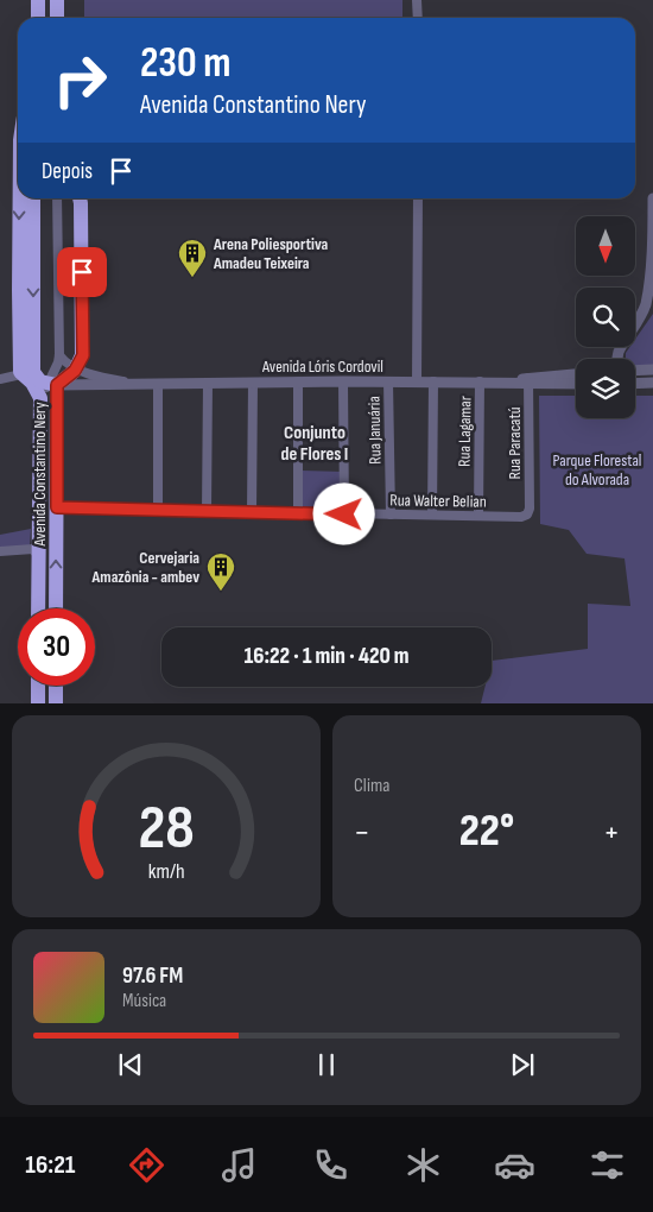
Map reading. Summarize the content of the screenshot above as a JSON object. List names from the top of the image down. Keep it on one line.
{"streets":{"highway":["Avenida Constantino Nery"],"street":["Avenida Lóris Cordovil","Rua Januária","Rua Lagamar","Rua Paracatú","Rua Walter Belian"]},"crossings":[["Avenida Lóris Cordovil","Rua Januária"],["Avenida Lóris Cordovil","Rua Lagamar"],["Avenida Lóris Cordovil","Rua Paracatú"],["Avenida Lóris Cordovil","Avenida Constantino Nery"],["Rua Januária","Rua Walter Belian"],["Rua Lagamar","Rua Walter Belian"],["Rua Paracatú","Rua Walter Belian"],["Avenida Constantino Nery","Rua Walter Belian"]],"districts":["Conjunto de Flores I"],"parks":["Parque Florestal do Alvorada"],"places":{"building":["Arena Poliesportiva Amadeu Teixeira","Cervejaria Amazônia - ambev"]},"north":"bottom","page":{"turn":["230 m","Avenida Constantino Nery"],"then":"Depois","limit":"30","trip":"16:22 · 1 min · 420 m","tile":"Clima","heat":["−","22°","+"],"song":["97.6 FM","Música"],"tabs":"16:21","gauge":["28","km/h"]}}
